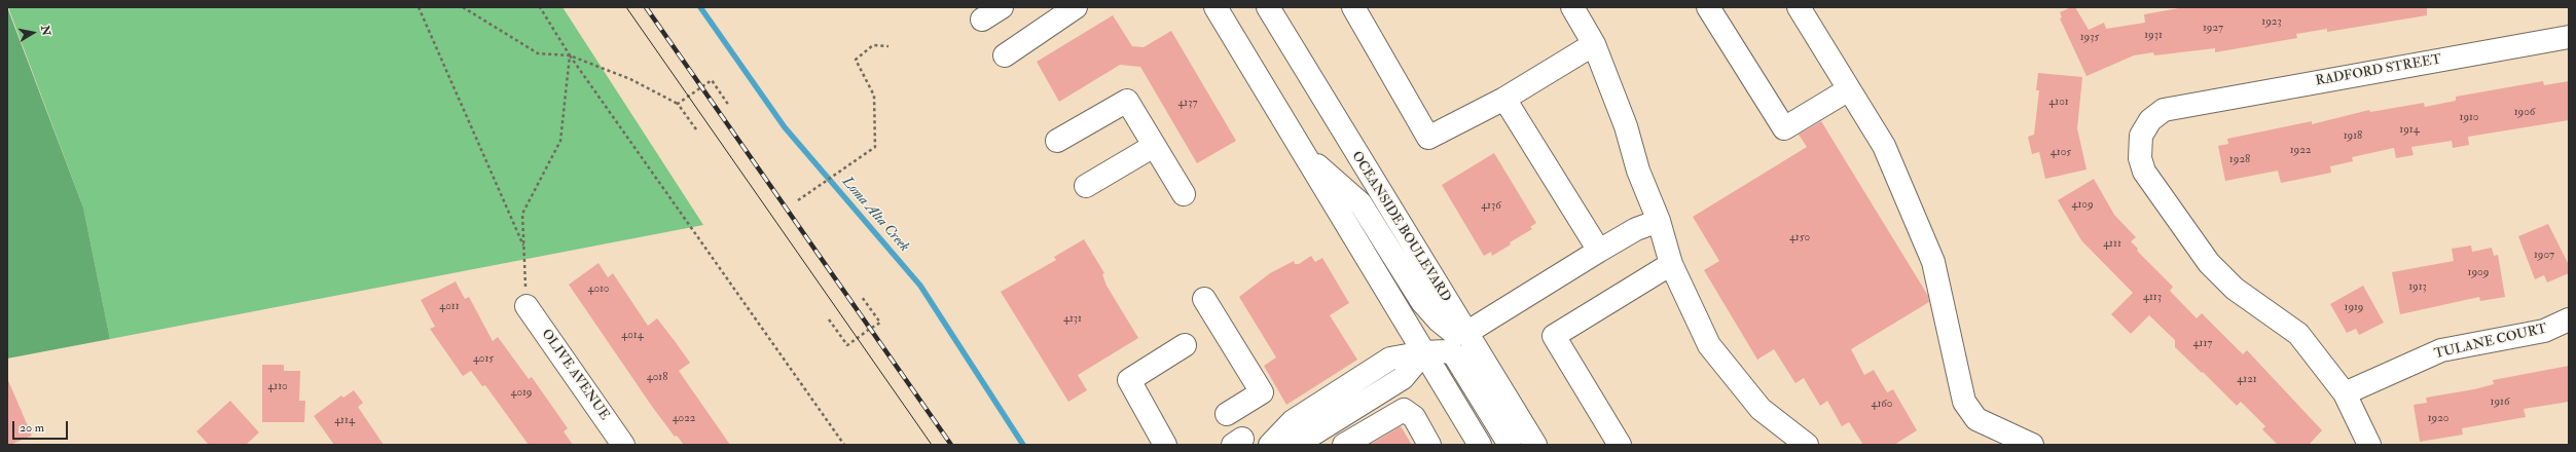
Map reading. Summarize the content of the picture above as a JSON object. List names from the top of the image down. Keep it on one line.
{"streets":{"main road":["RADFORD STREET","OCEANSIDE BOULEVARD","TULANE COURT","OLIVE AVENUE"]},"crossings":[["RADFORD STREET","TULANE COURT"]],"water":["Loma Alta Creek"],"house_numbers":["1923","1927","1931","1935","4101","4137","1906","1910","1914","1918","1922","4105","1928","4109","4136","4150","4111","1907","1909","1913","4010","4113","4011","1919","4131","4014","4117","4015","4018","4121","4110","4019","1916","4160","4022","1920","4114"],"scale_bar":"20 m","north":"right"}
